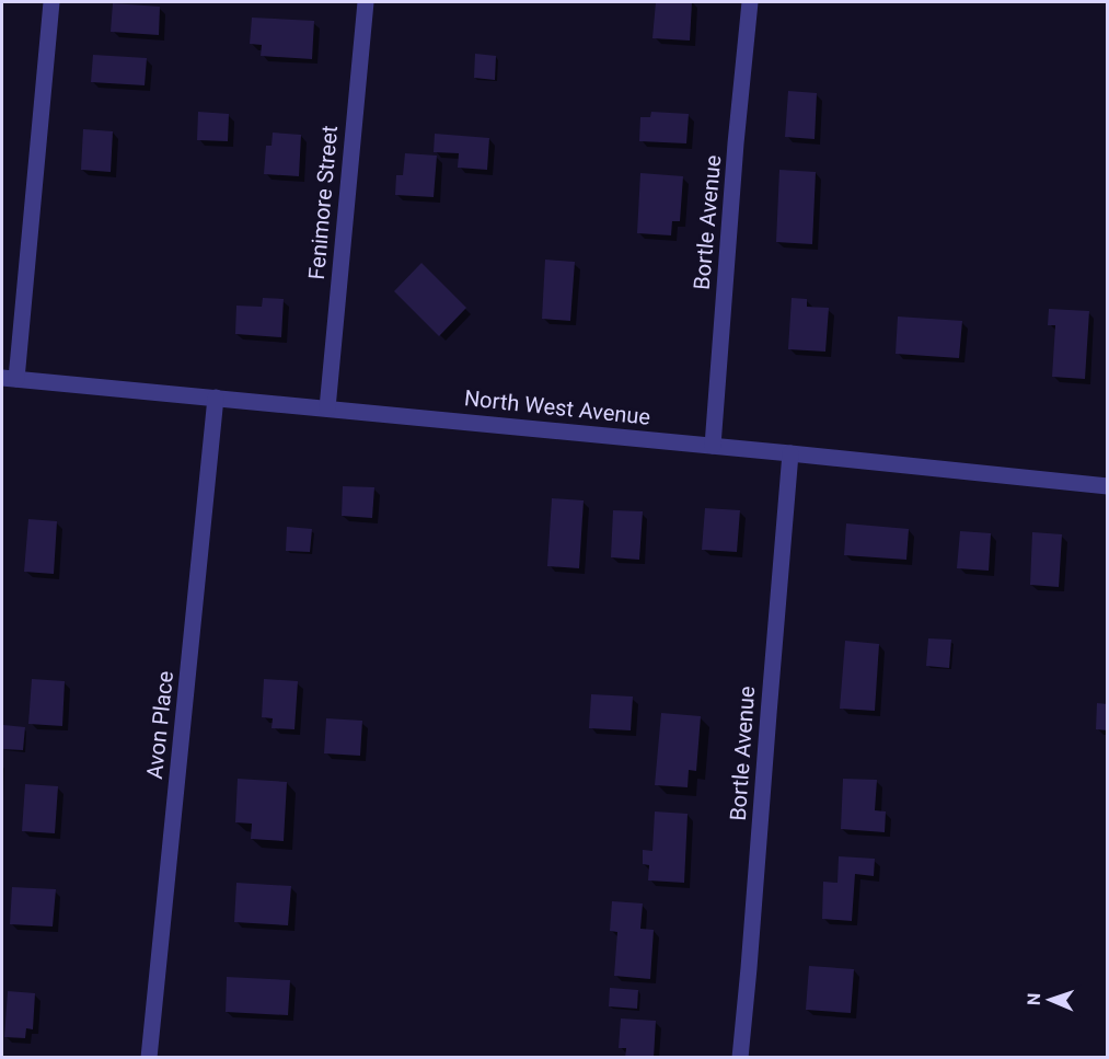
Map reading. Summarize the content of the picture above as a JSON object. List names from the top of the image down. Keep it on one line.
{"streets":{"street":["Fenimore Street","Bortle Avenue","North West Avenue","Avon Place"]},"crossings":[["Fenimore Street","North West Avenue"],["Bortle Avenue","North West Avenue"],["North West Avenue","Avon Place"]],"north":"left"}
